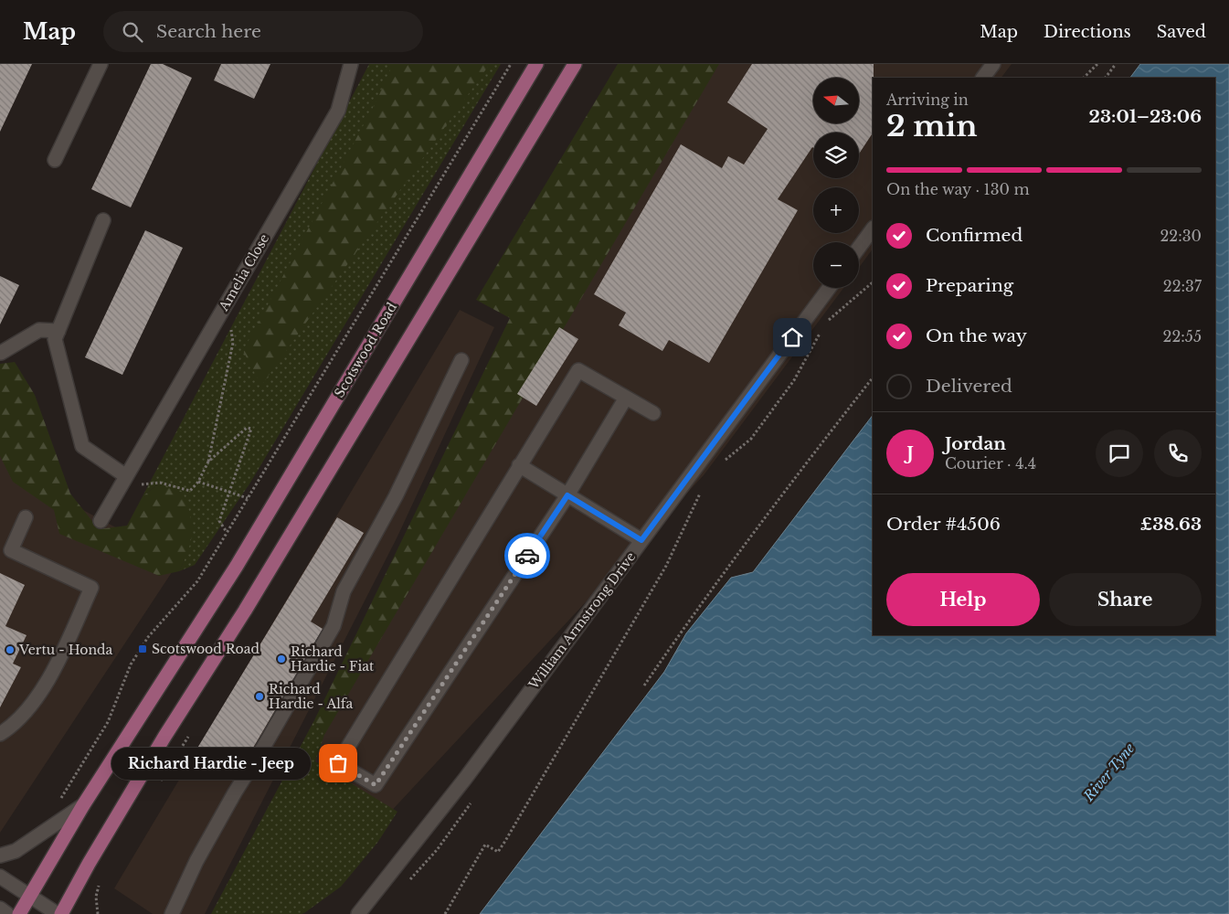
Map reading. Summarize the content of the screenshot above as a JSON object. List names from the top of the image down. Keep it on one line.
{"streets":{"main road":["Scotswood Road"],"street":["Amelia Close","William Armstrong Drive"]},"water":["River Tyne"],"places":{"transit":["Scotswood Road"],"other":["Vertu - Honda","Richard Hardie - Fiat","Richard Hardie - Alfa","Richard Hardie - Jeep"]},"north":"left","page":{"header":"Map","search":"Search here","nav":["Map","Directions","Saved"],"map_buttons":["+","−"],"heading":["2 min","Arriving in","23:01–23:06"],"panel":["Jordan","Courier · 4.4","Order #4506","£38.63"],"bar":"On the way · 130 m","list":[["Confirmed","22:30"],["Preparing","22:37"],["On the way","22:55"],"Delivered"],"round":"J","buttons":["Help","Share"],"bubble":"Richard Hardie - Jeep"}}
